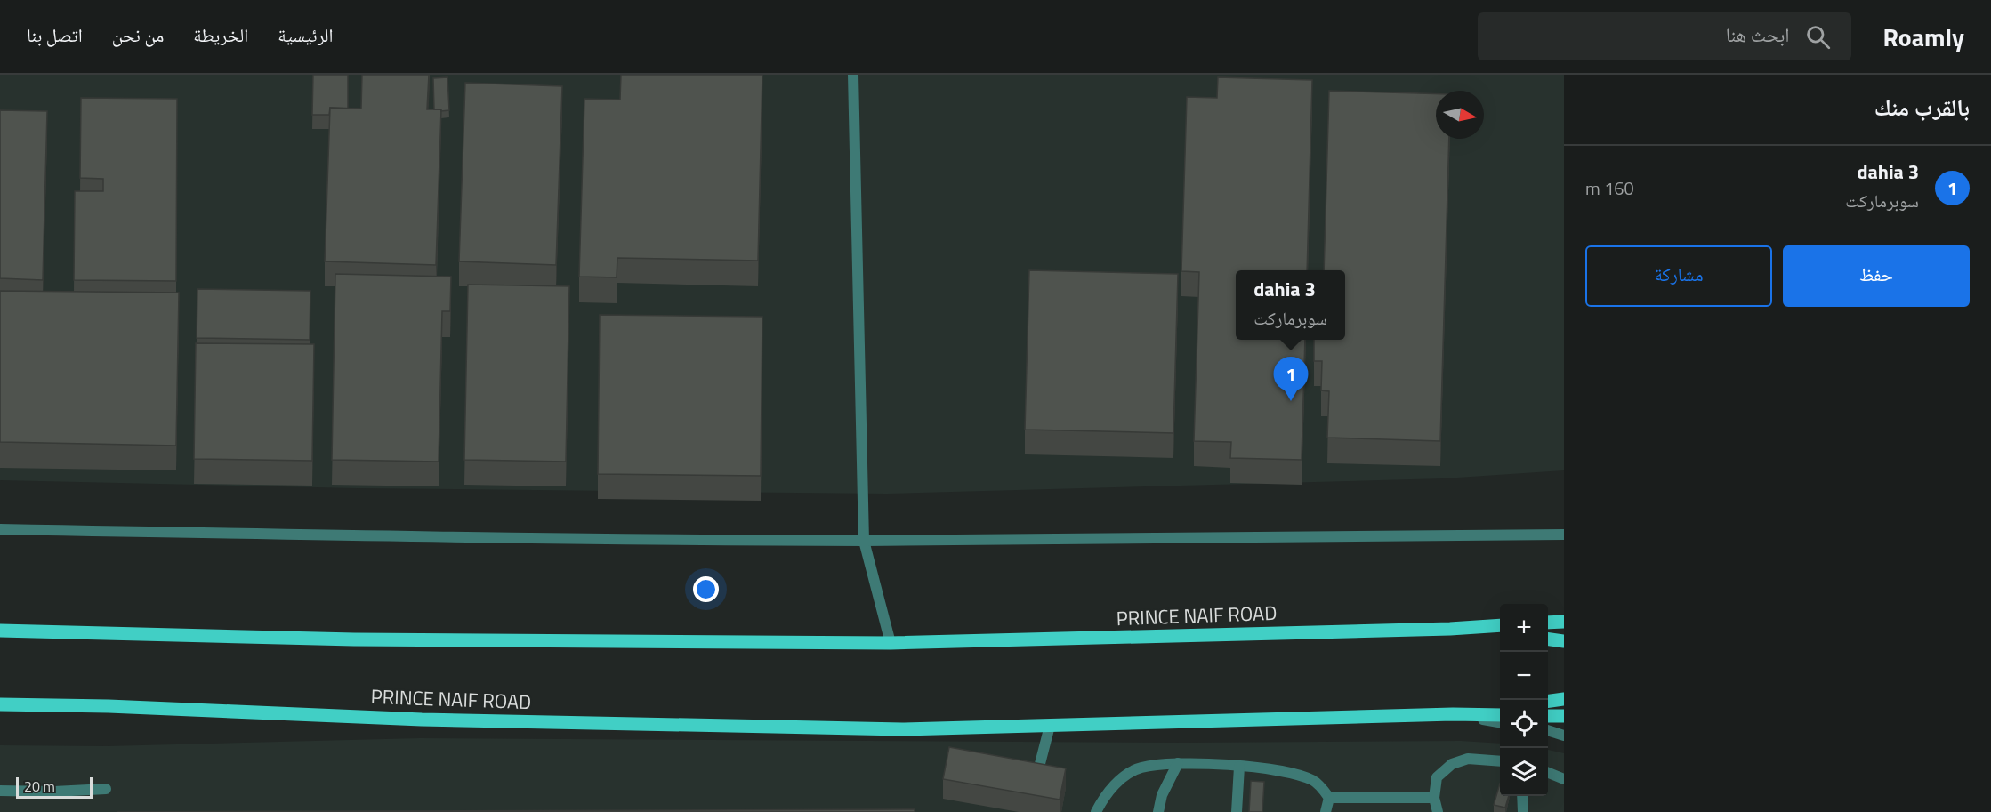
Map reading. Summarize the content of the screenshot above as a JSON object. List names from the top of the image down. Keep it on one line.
{"streets":{"main road":["PRINCE NAIF ROAD"]},"scale_bar":"20 m","north":"right","page":{"header":"Roamly","search":"ابحث هنا","nav":["الرئيسية","الخريطة","من نحن","اتصل بنا"],"heading":"بالقرب منك","list":[{"mark":"1","name":"dahia 3","note":"سوبرماركت","value":"160 m"}],"buttons":["حفظ","مشاركة"],"popup":["dahia 3","سوبرماركت"],"pins":"1","map_buttons":["+","−"],"scale":"20 m"}}
